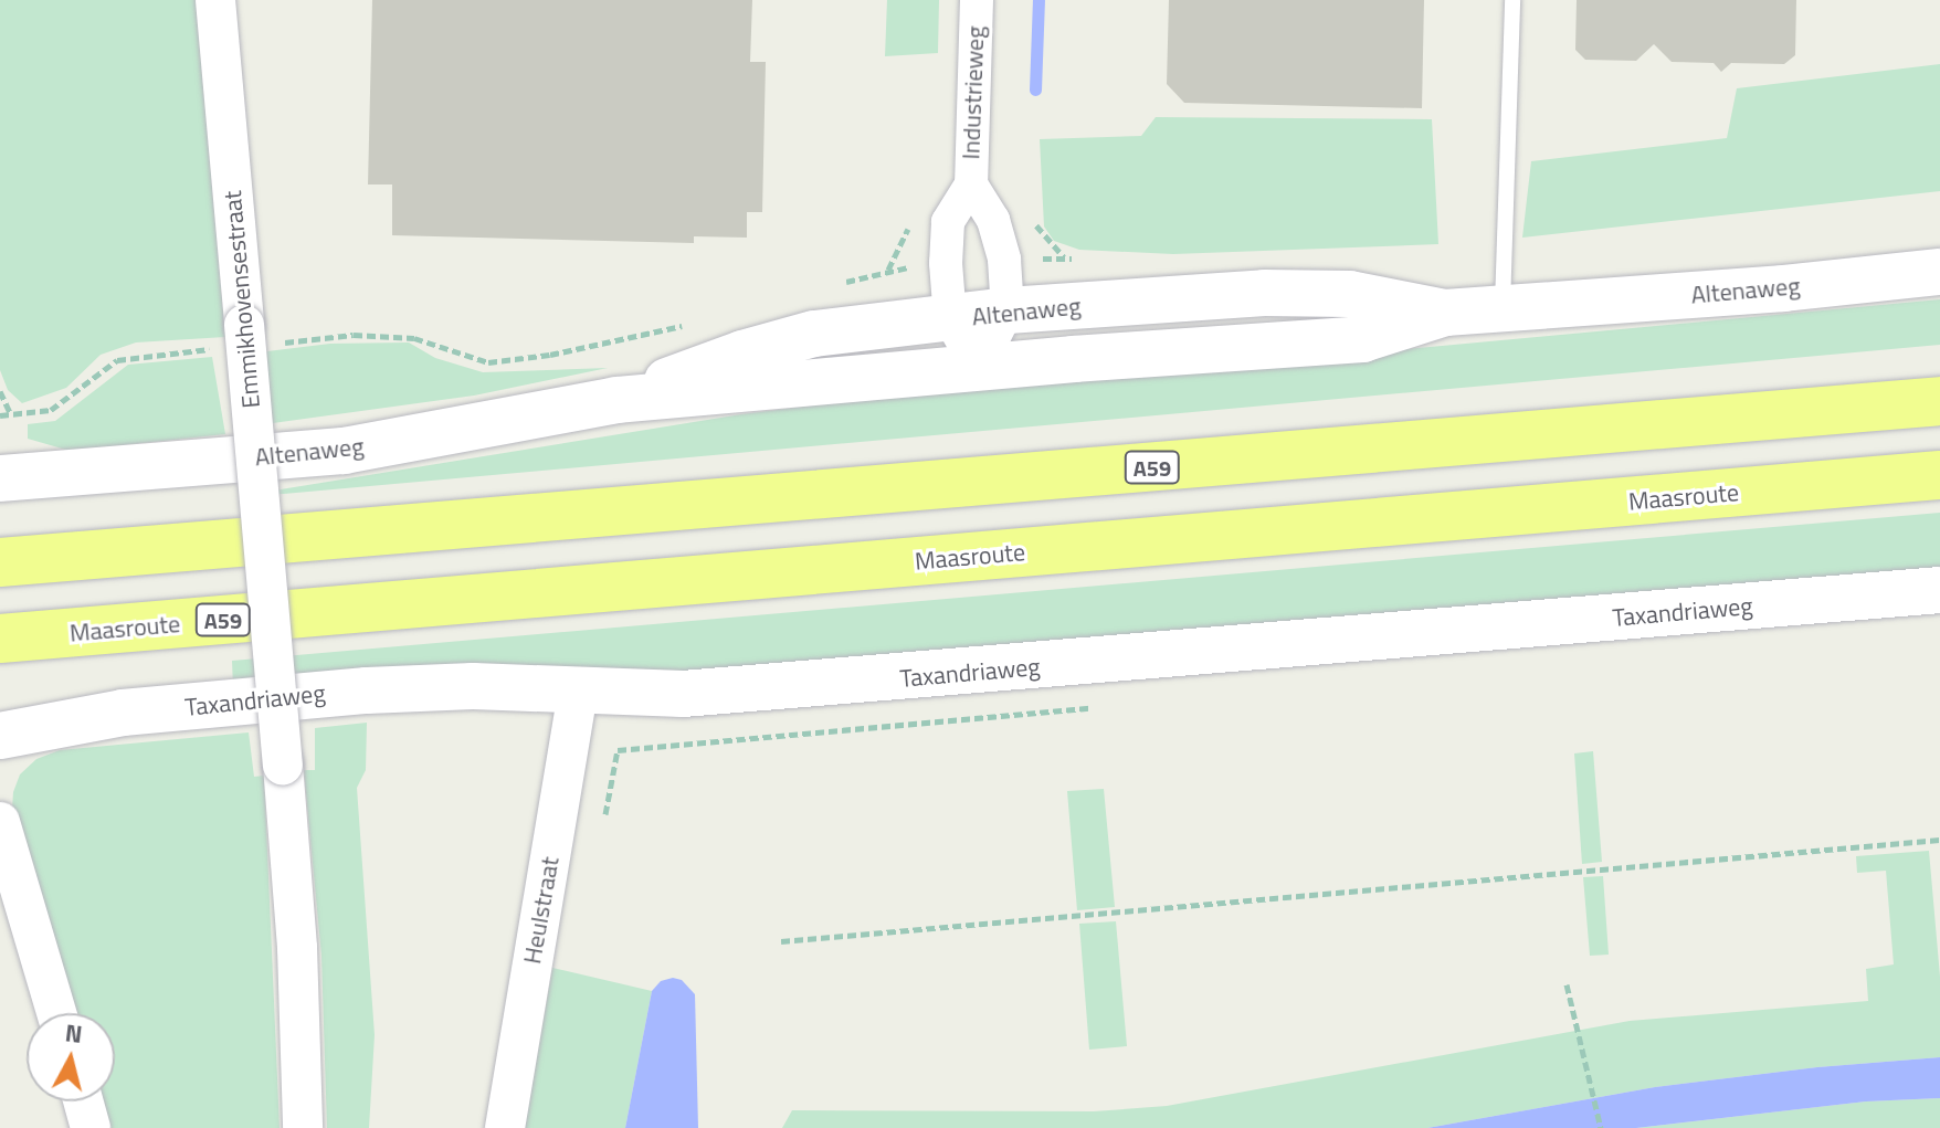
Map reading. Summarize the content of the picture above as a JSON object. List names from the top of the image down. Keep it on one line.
{"streets":{"highway":["A59","Maasroute"],"main road":["Altenaweg","Taxandriaweg"],"street":["Industrieweg","Emmikhovensestraat","Heulstraat"]},"crossings":[["Industrieweg","Altenaweg"],["Taxandriaweg","Heulstraat"]],"north":"top"}
